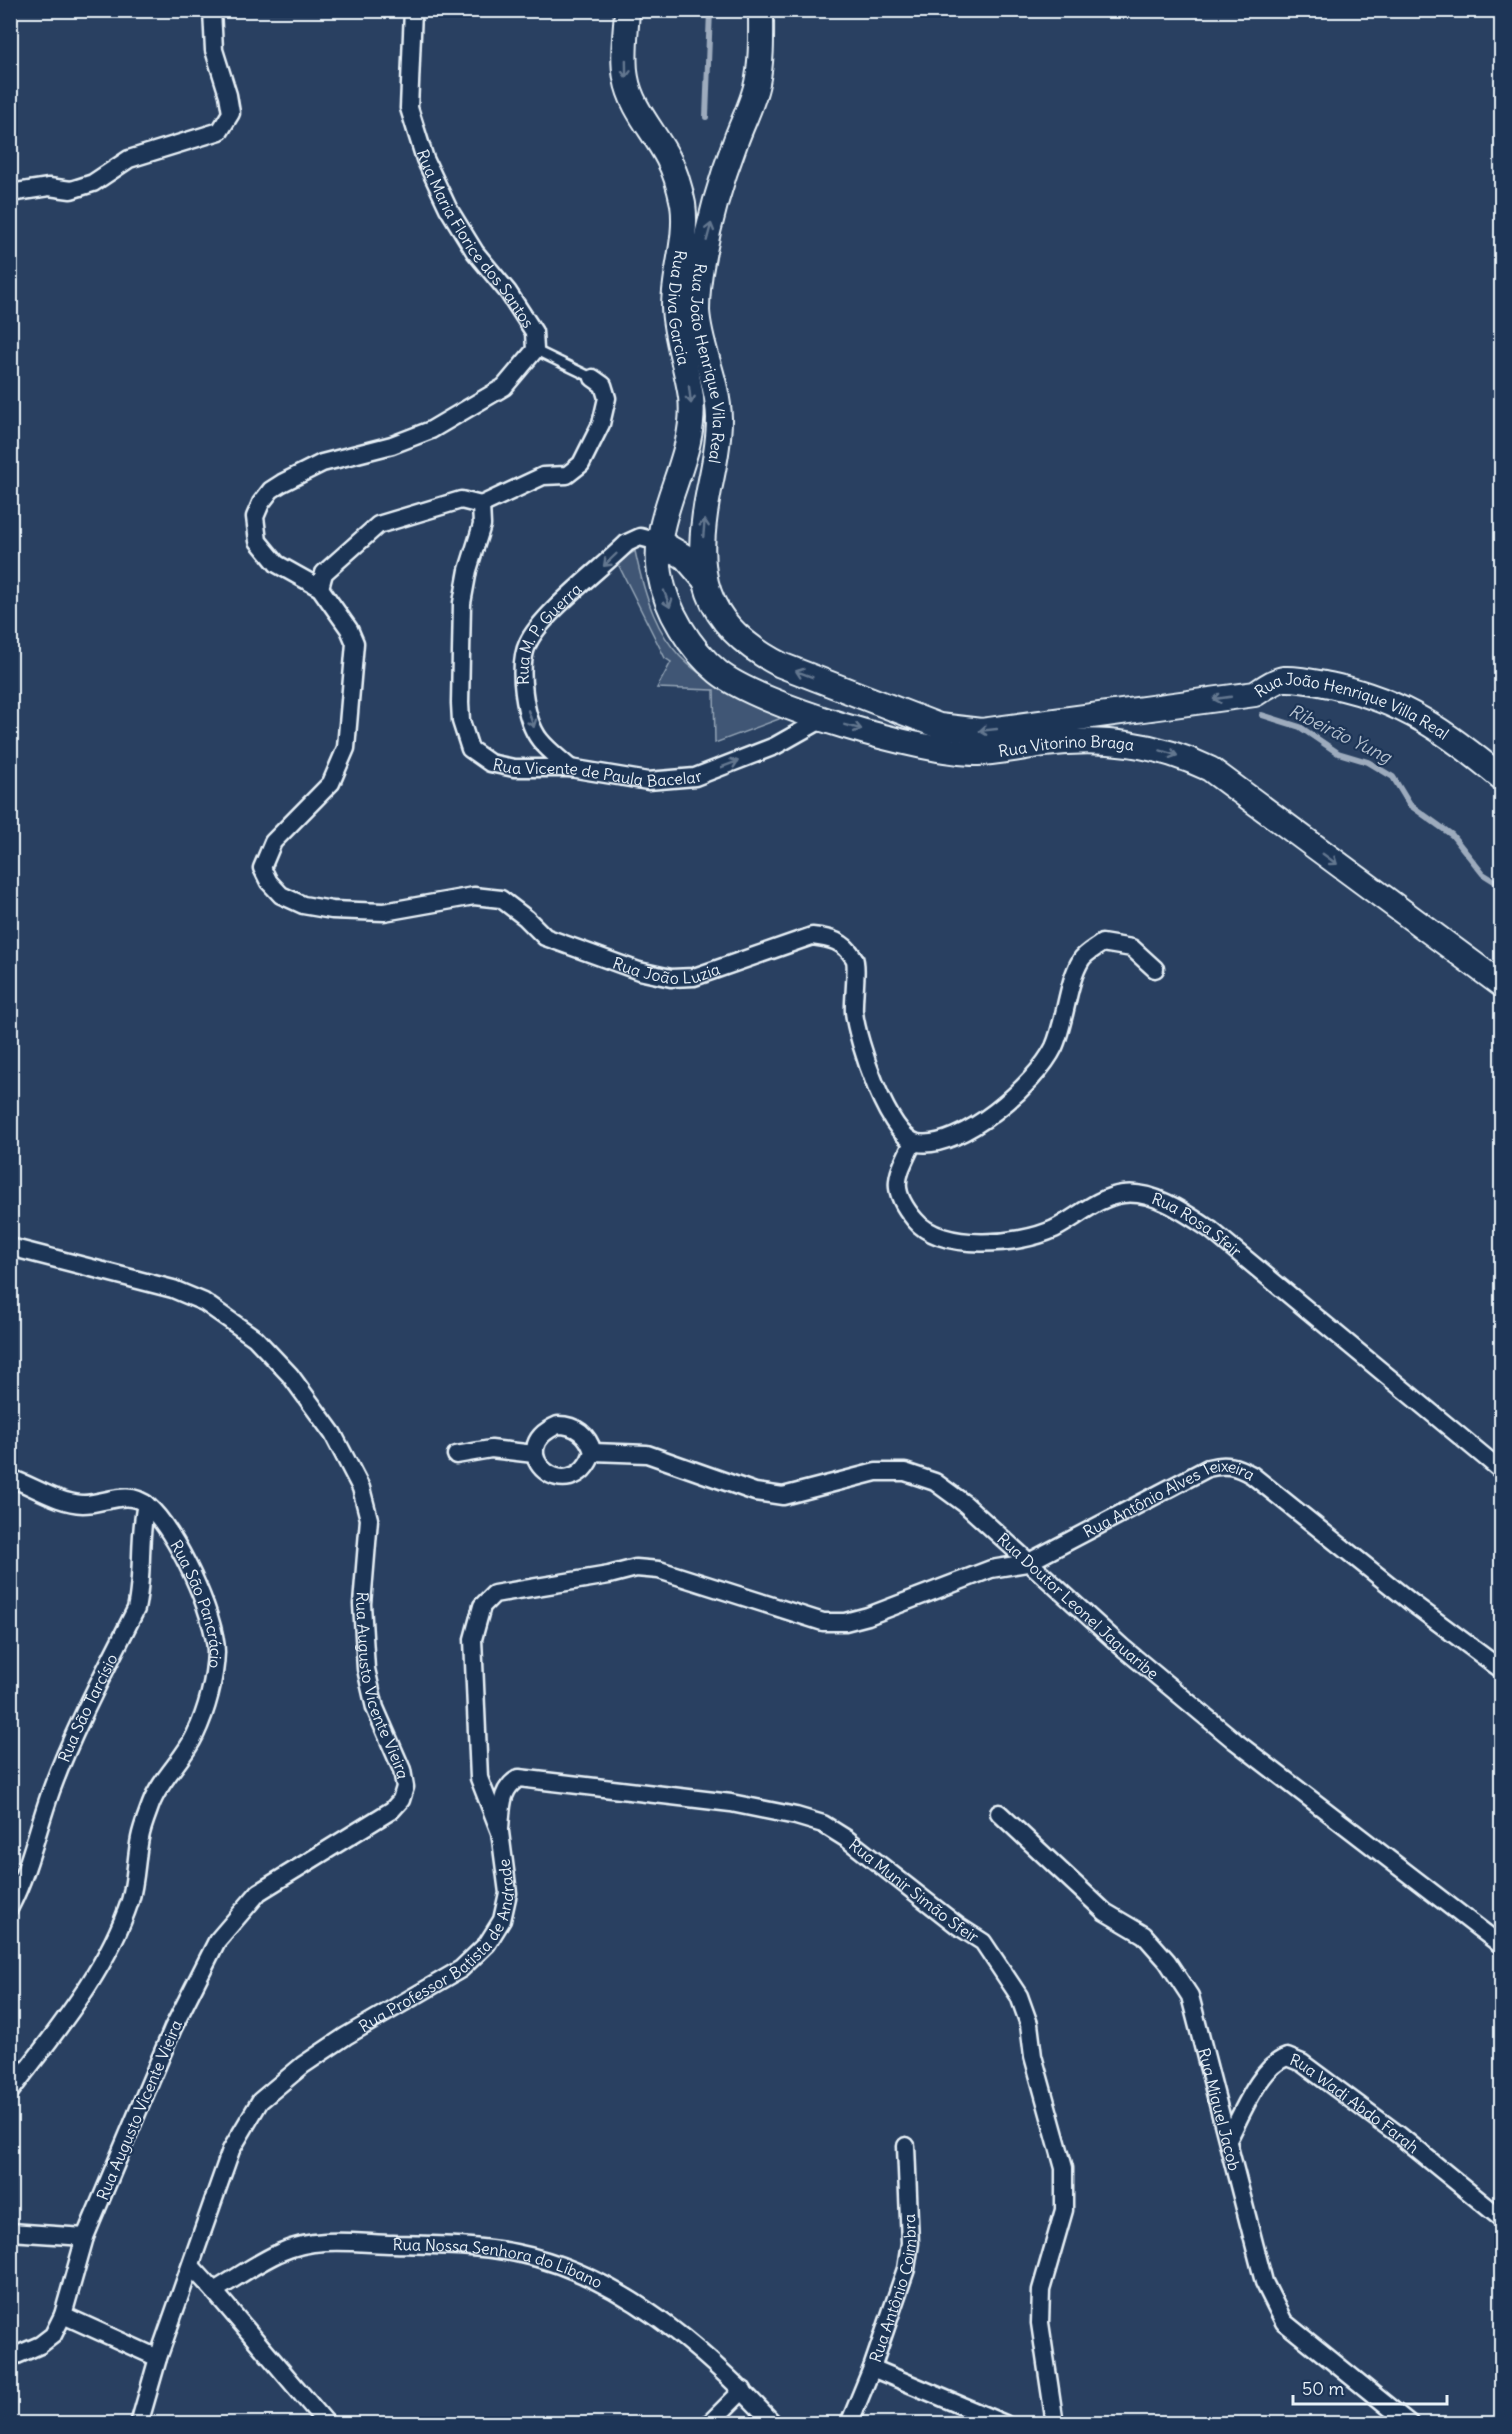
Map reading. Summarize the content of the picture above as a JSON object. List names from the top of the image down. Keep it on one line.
{"streets":{"main road":["Rua Diva Garcia","Rua João Henrique Vila Real","Rua João Henrique Villa Real","Rua Vitorino Braga"],"street":["Rua Maria Florice dos Santos","Rua M. P. Guerra","Rua Vicente de Paula Bacelar","Rua João Luzia","Rua Rosa Sfeir","Rua Antônio Alves Teixeira","Rua São Pancrácio","Rua Doutor Leonel Jaguaribe","Rua Augusto Vicente Vieira","Rua São Tarcísio","Rua Munir Simão Sfeir","Rua Professor Batista de Andrade","Rua Wadi Abdo Farah","Rua Miguel Jacob","Rua Nossa Senhora do Líbano","Rua Antônio Coimbra"]},"crossings":[["Rua Maria Florice dos Santos","Rua João Luzia"],["Rua Diva Garcia","Rua M. P. Guerra"],["Rua Diva Garcia","Rua Vitorino Braga"],["Rua João Henrique Vila Real","Rua João Henrique Villa Real"],["Rua M. P. Guerra","Rua Vitorino Braga"],["Rua M. P. Guerra","Rua Vicente de Paula Bacelar"],["Rua Vitorino Braga","Rua Vicente de Paula Bacelar"],["Rua João Luzia","Rua Rosa Sfeir"],["Rua Antônio Alves Teixeira","Rua Doutor Leonel Jaguaribe"],["Rua Antônio Alves Teixeira","Rua Professor Batista de Andrade"],["Rua São Pancrácio","Rua São Tarcísio"],["Rua Munir Simão Sfeir","Rua Professor Batista de Andrade"],["Rua Wadi Abdo Farah","Rua Miguel Jacob"]],"one_way":["Rua Diva Garcia","Rua João Henrique Villa Real","Rua Vitorino Braga","Rua Vicente de Paula Bacelar"],"water":["Ribeirão Yung"],"scale_bar":"50 m"}
